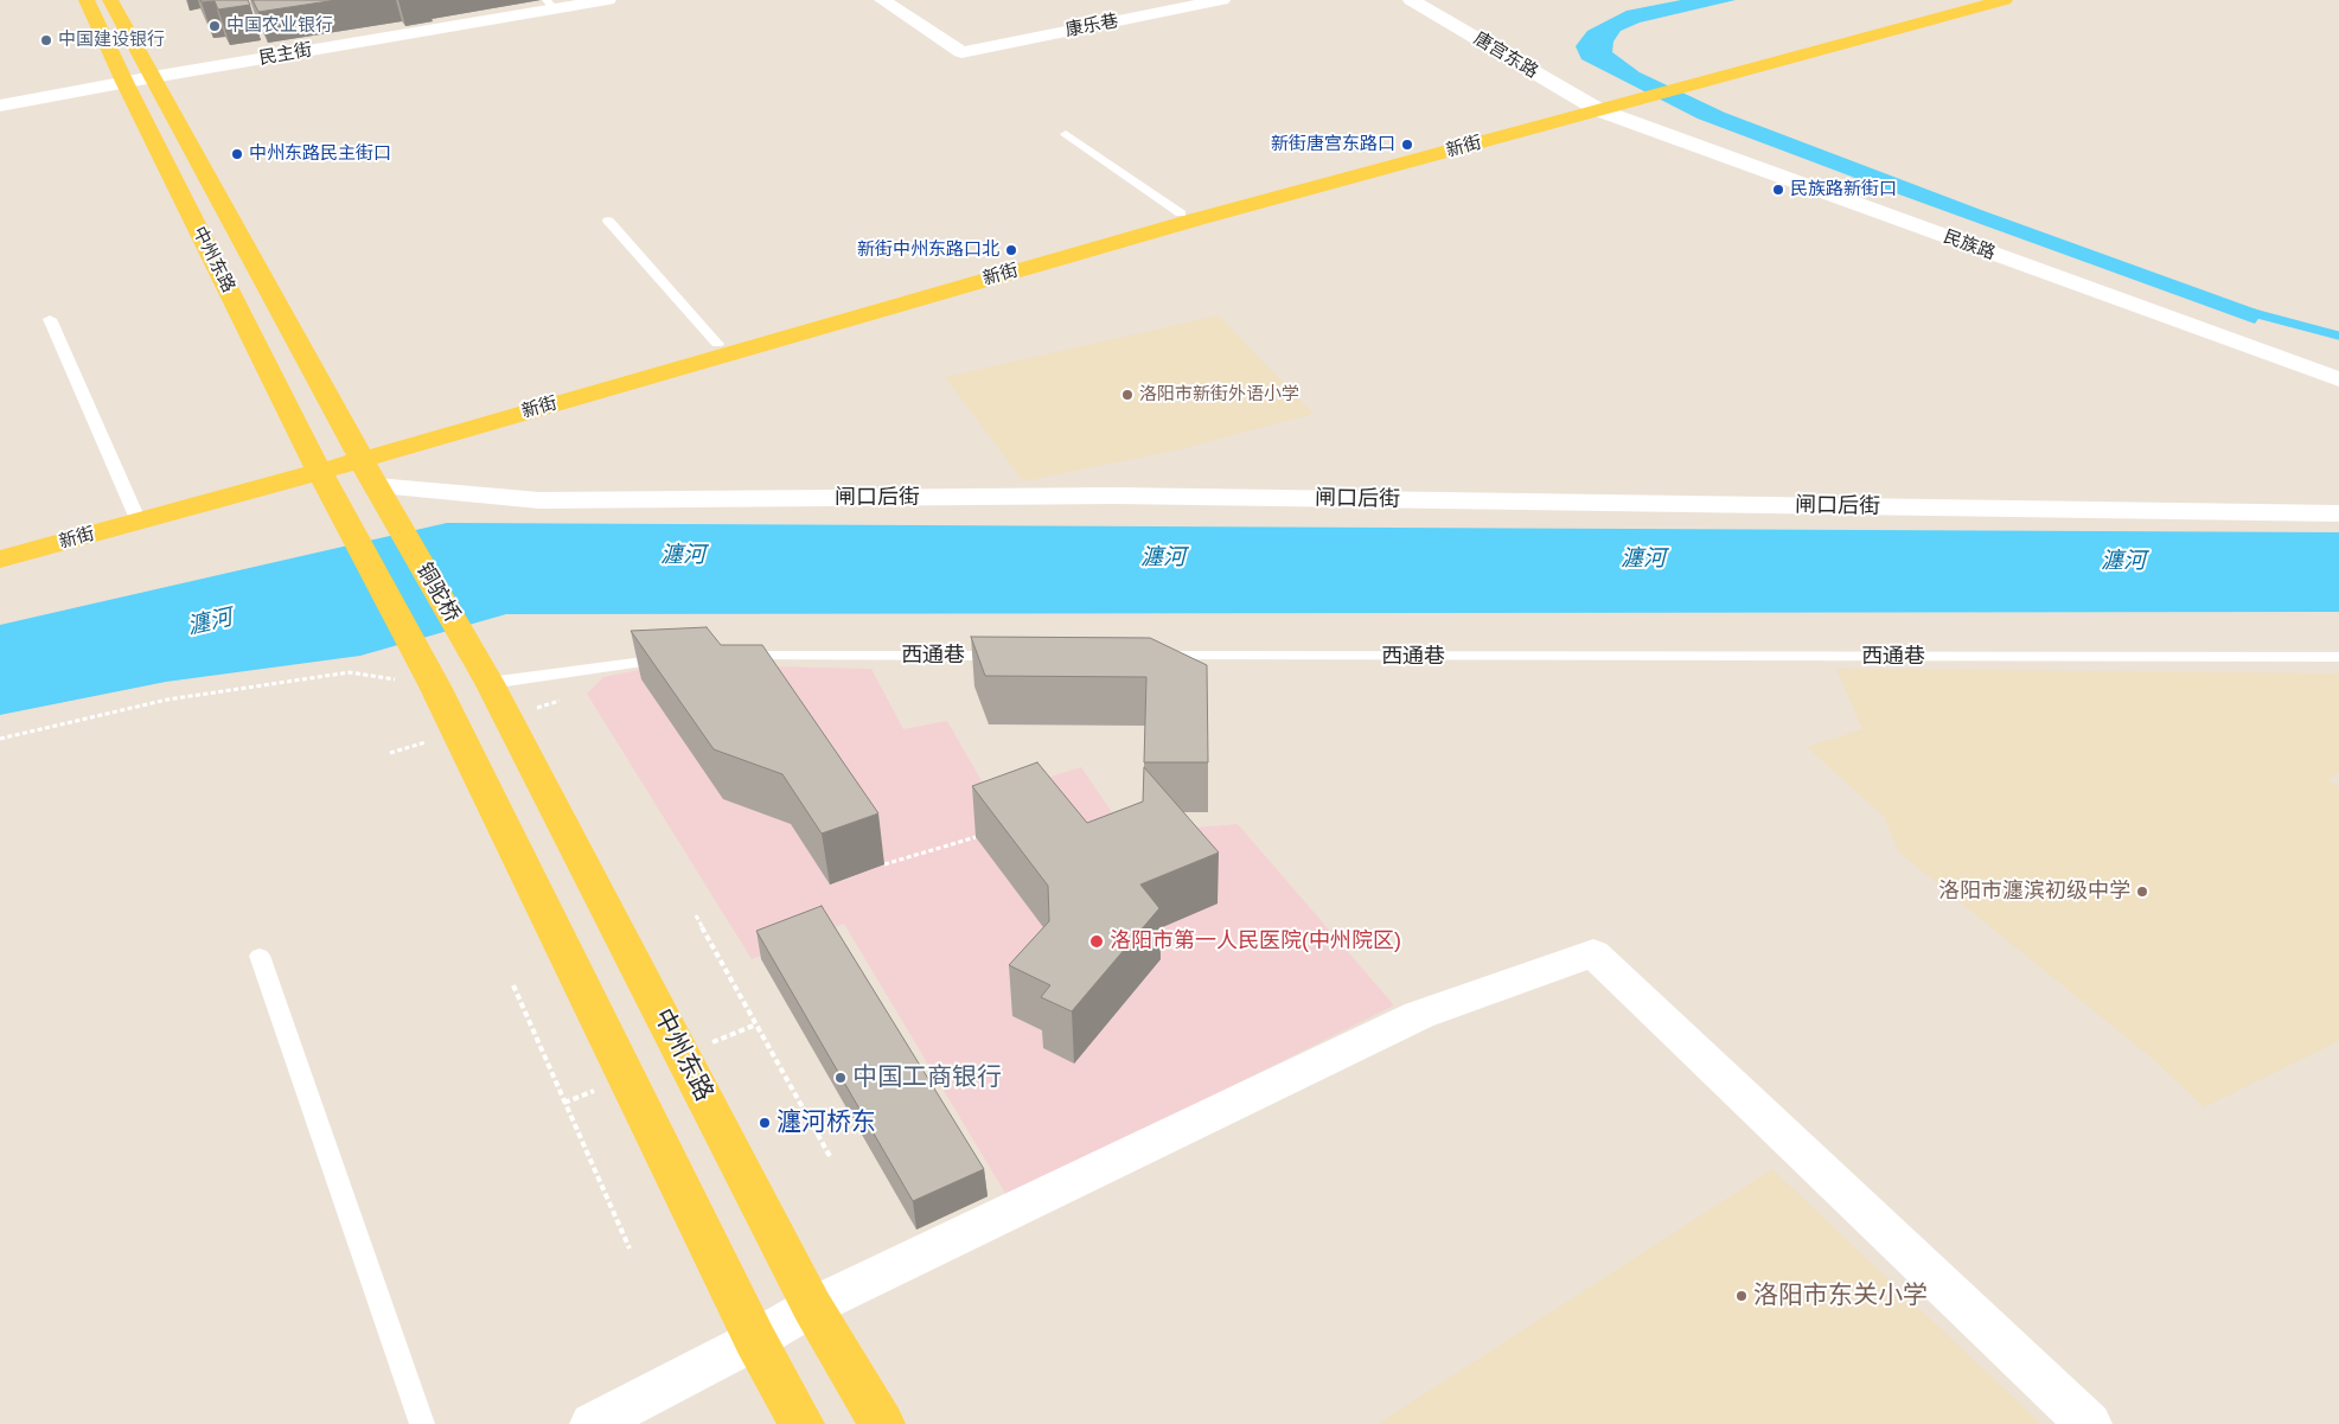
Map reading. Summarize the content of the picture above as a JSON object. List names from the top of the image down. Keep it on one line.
{"streets":{"main road":["新街","中州东路","铜驼桥"],"street":["康乐巷","民主街","唐宫东路","民族路","闸口后街"],"lane":["西通巷"]},"crossings":[["民主街","中州东路"],["唐宫东路","新街"],["唐宫东路","民族路"],["新街","民族路"],["新街","中州东路"],["中州东路","闸口后街"],["中州东路","铜驼桥"],["闸口后街","铜驼桥"]],"water":["瀍河"],"places":["中国农业银行","中国建设银行","新街唐宫东路口","中州东路民主街口","民族路新街口","新街中州东路口北","洛阳市新街外语小学","洛阳市瀍滨初级中学","洛阳市第一人民医院(中州院区)","中国工商银行","瀍河桥东","洛阳市东关小学"]}
